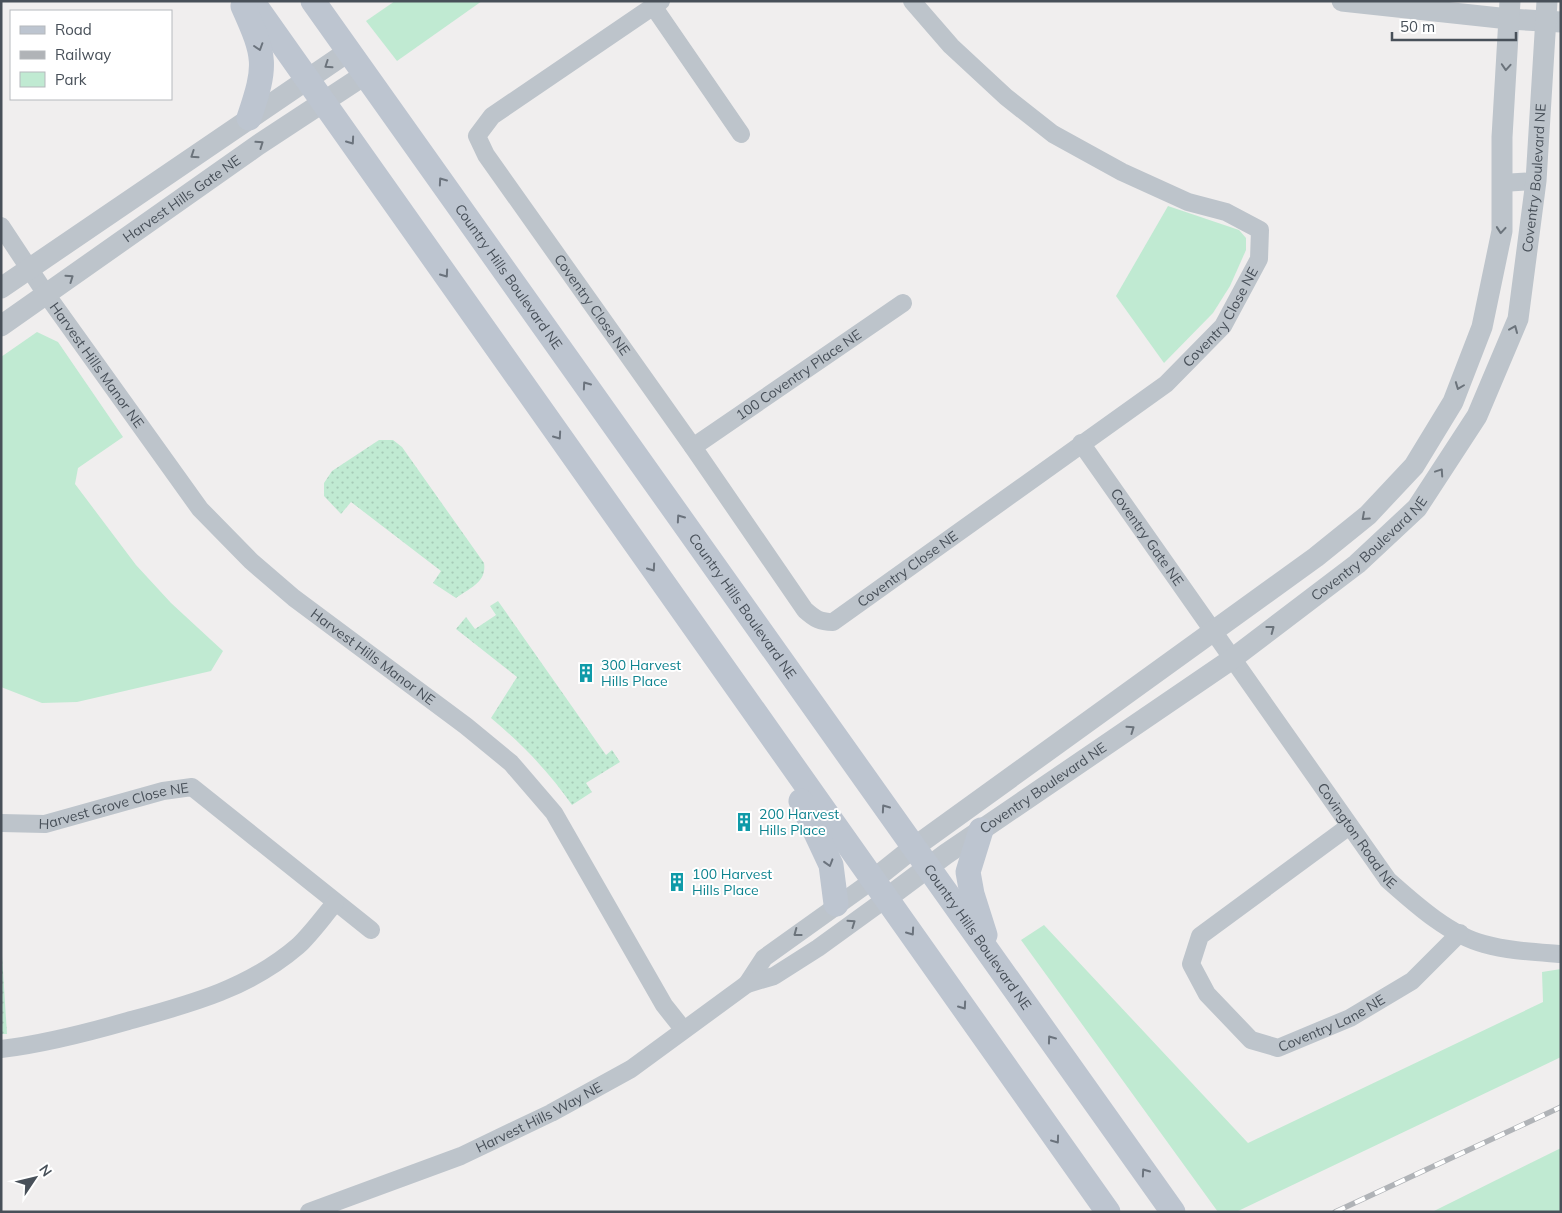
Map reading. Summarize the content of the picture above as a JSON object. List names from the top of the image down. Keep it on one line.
{"streets":{"main road":["Country Hills Boulevard NE"],"street":["Coventry Boulevard NE","Harvest Hills Gate NE","Coventry Close NE","Harvest Hills Manor NE","100 Coventry Place NE","Coventry Gate NE","Harvest Grove Close NE","Covington Road NE","Coventry Lane NE","Harvest Hills Way NE"]},"crossings":[["Coventry Boulevard NE","Country Hills Boulevard NE"],["Coventry Boulevard NE","Coventry Gate NE"],["Coventry Boulevard NE","Covington Road NE"],["Coventry Boulevard NE","Harvest Hills Way NE"],["Harvest Hills Gate NE","Country Hills Boulevard NE"],["Harvest Hills Gate NE","Harvest Hills Manor NE"],["Coventry Close NE","100 Coventry Place NE"],["Coventry Close NE","Coventry Gate NE"],["Harvest Hills Manor NE","Harvest Hills Way NE"],["Coventry Gate NE","Covington Road NE"],["Covington Road NE","Coventry Lane NE"]],"places":{"building":["300 Harvest Hills Place","200 Harvest Hills Place","100 Harvest Hills Place"]},"legend":["Road","Railway","Park"],"scale_bar":"50 m","north":"top right"}
